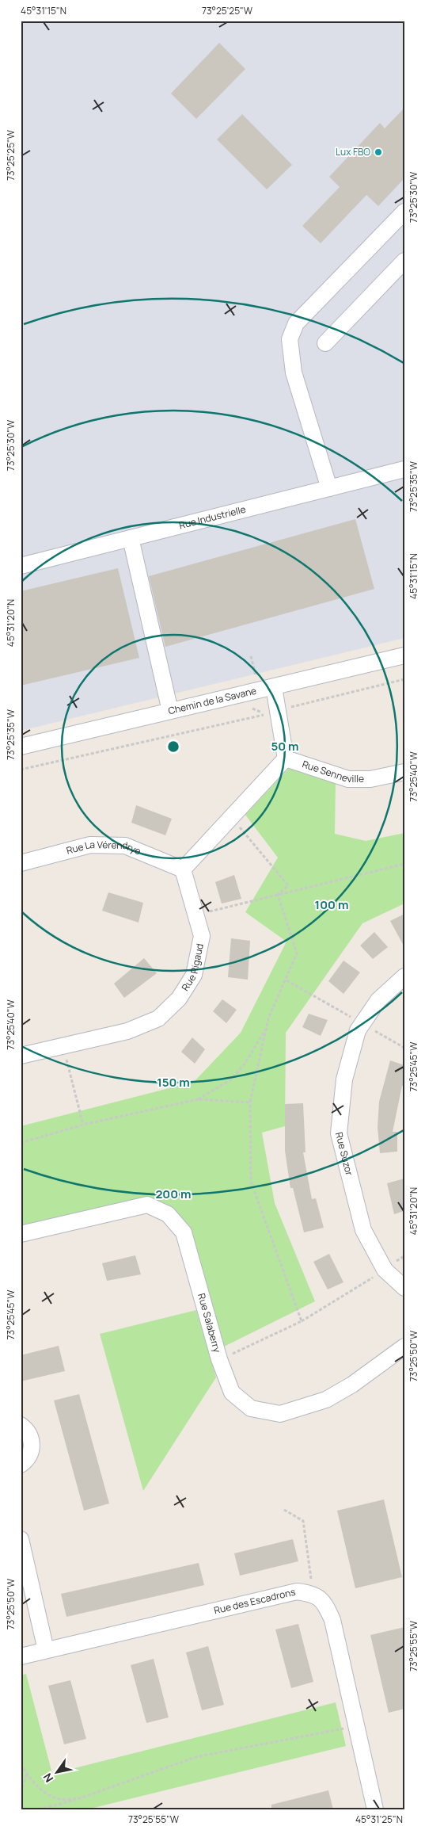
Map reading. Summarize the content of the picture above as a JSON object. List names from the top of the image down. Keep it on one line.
{"streets":{"street":["Rue Industrielle","Chemin de la Savane","Rue Senneville","Rue La Vérendrye","Rue Rigaud","Rue Suzor","Rue Salaberry","Rue des Escadrons"]},"crossings":[["Rue La Vérendrye","Rue Rigaud"]],"places":["Lux FBO"],"north":"bottom left","coordinates":["45°31'15\"N","73°25'25\"W","73°25'30\"W","73°25'35\"W","45°31'20\"N","73°25'40\"W","73°25'45\"W","73°25'50\"W","73°25'55\"W","45°31'25\"N"],"rings":["50 m","100 m","150 m","200 m"]}
